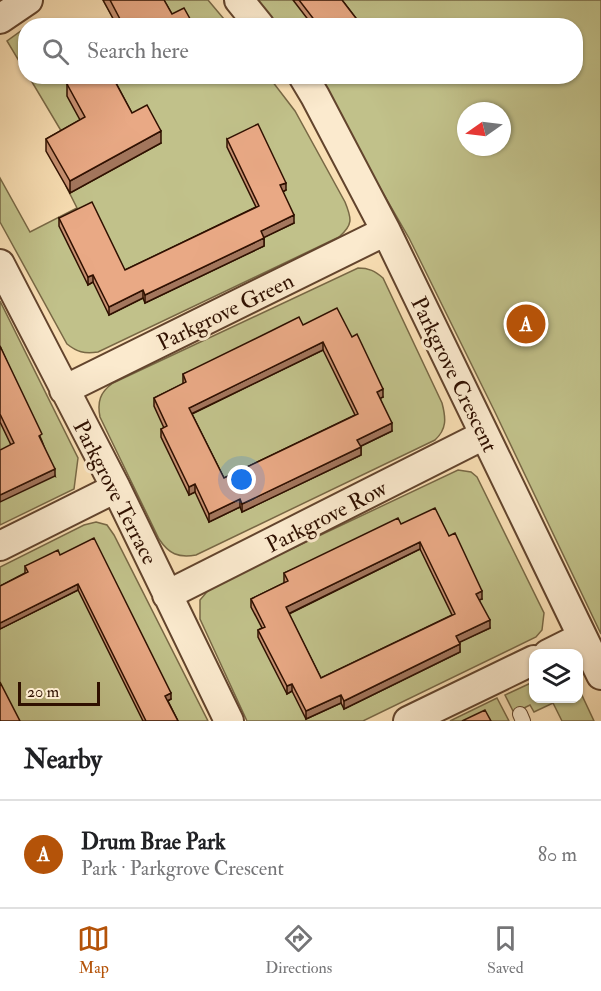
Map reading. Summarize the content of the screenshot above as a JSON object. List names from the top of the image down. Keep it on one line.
{"streets":{"street":["Parkgrove Green","Parkgrove Crescent","Parkgrove Terrace","Parkgrove Row"]},"crossings":[["Parkgrove Green","Parkgrove Crescent"],["Parkgrove Green","Parkgrove Terrace"],["Parkgrove Crescent","Parkgrove Row"],["Parkgrove Terrace","Parkgrove Row"]],"scale_bar":"20 m","north":"left","page":{"search":"Search here","pins":"A","scale":"20 m","heading":"Nearby","list":[{"mark":"A","name":"Drum Brae Park","note":"Park · Parkgrove Crescent","value":"80 m"}],"nav":["Map","Directions","Saved"]}}
